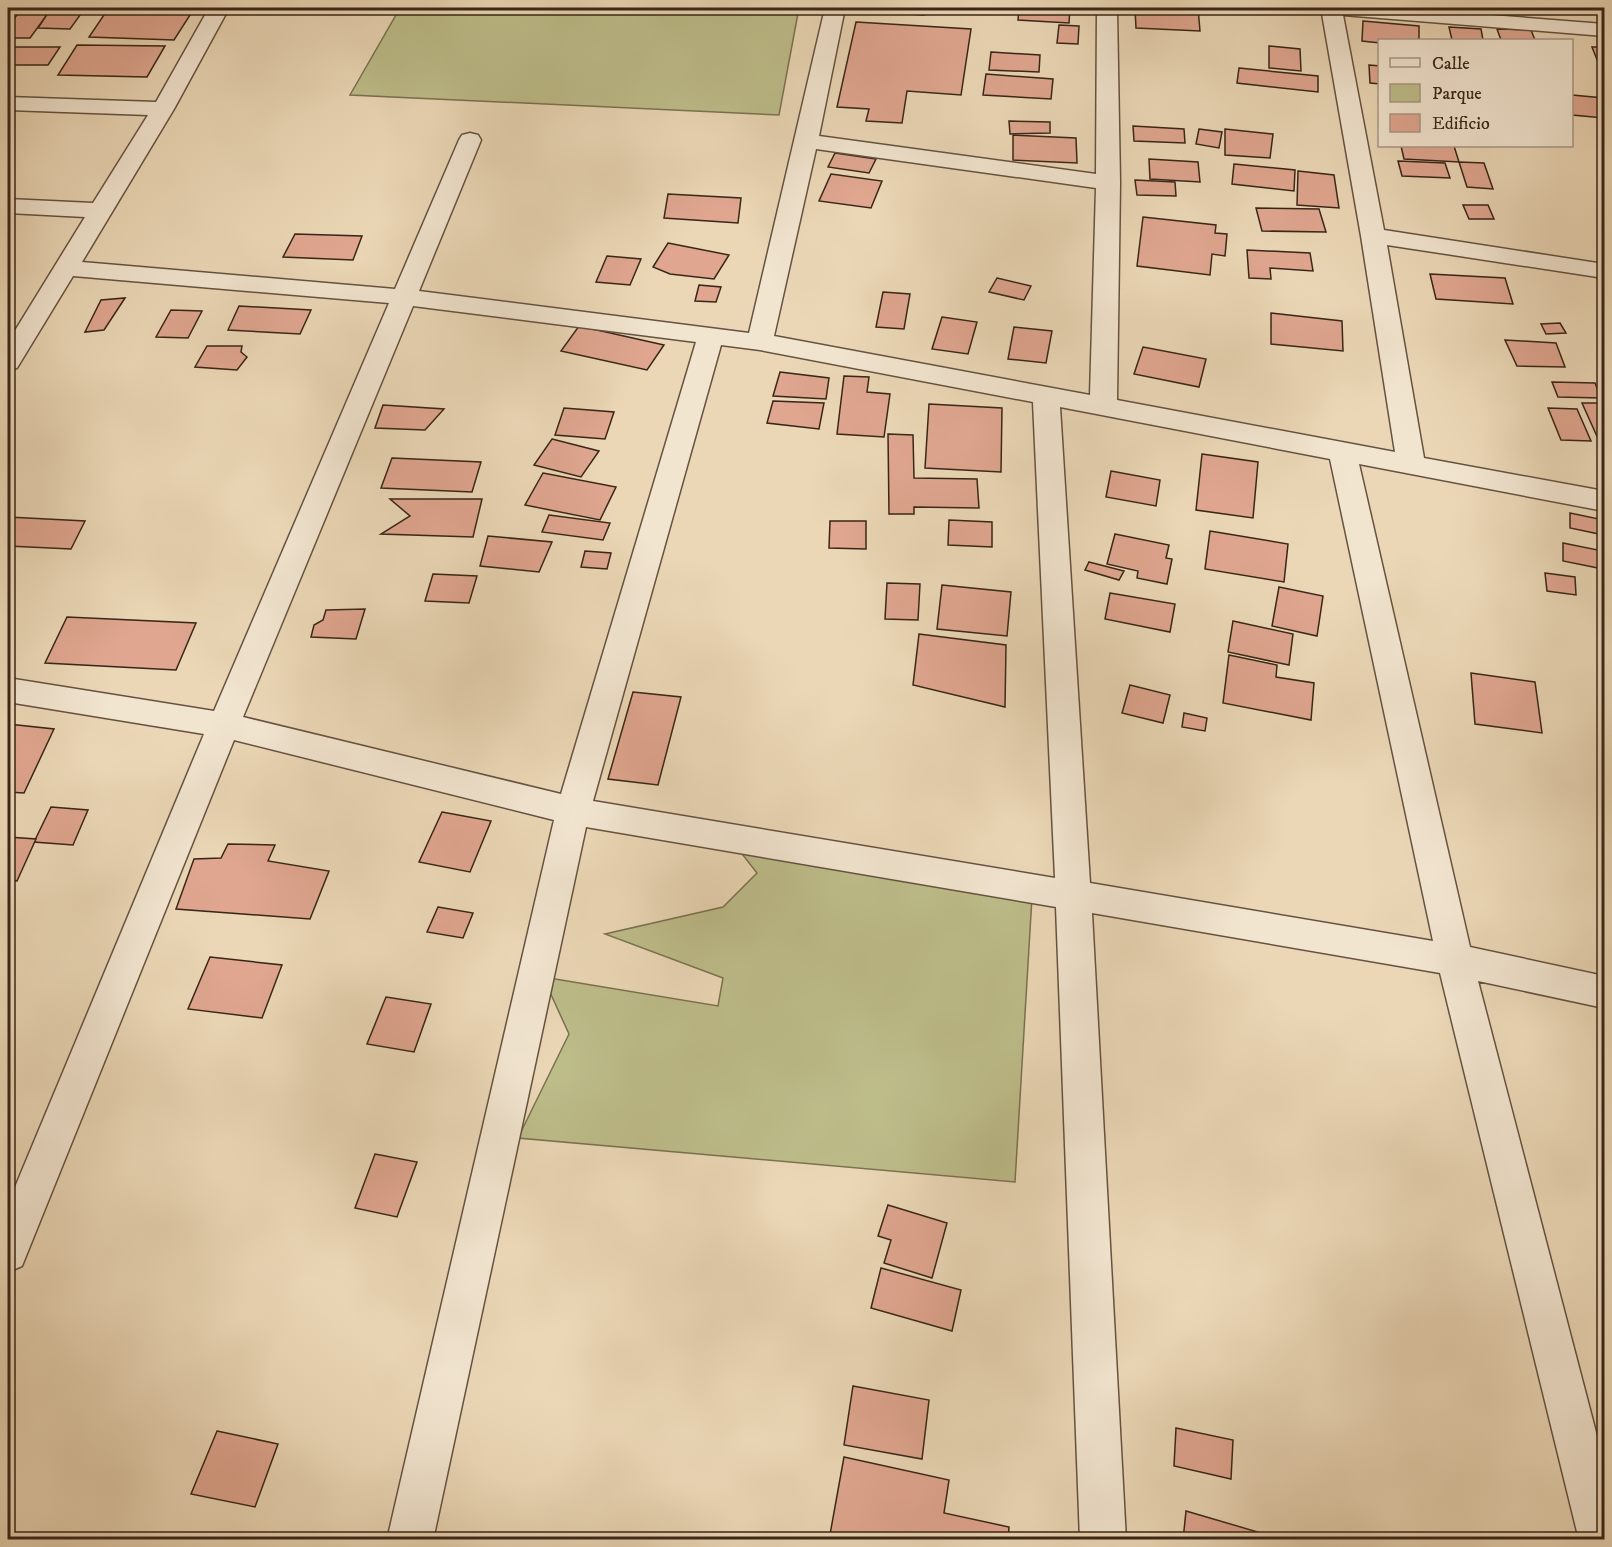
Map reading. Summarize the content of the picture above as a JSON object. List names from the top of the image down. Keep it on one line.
{"legend":["Calle","Parque","Edificio"]}
